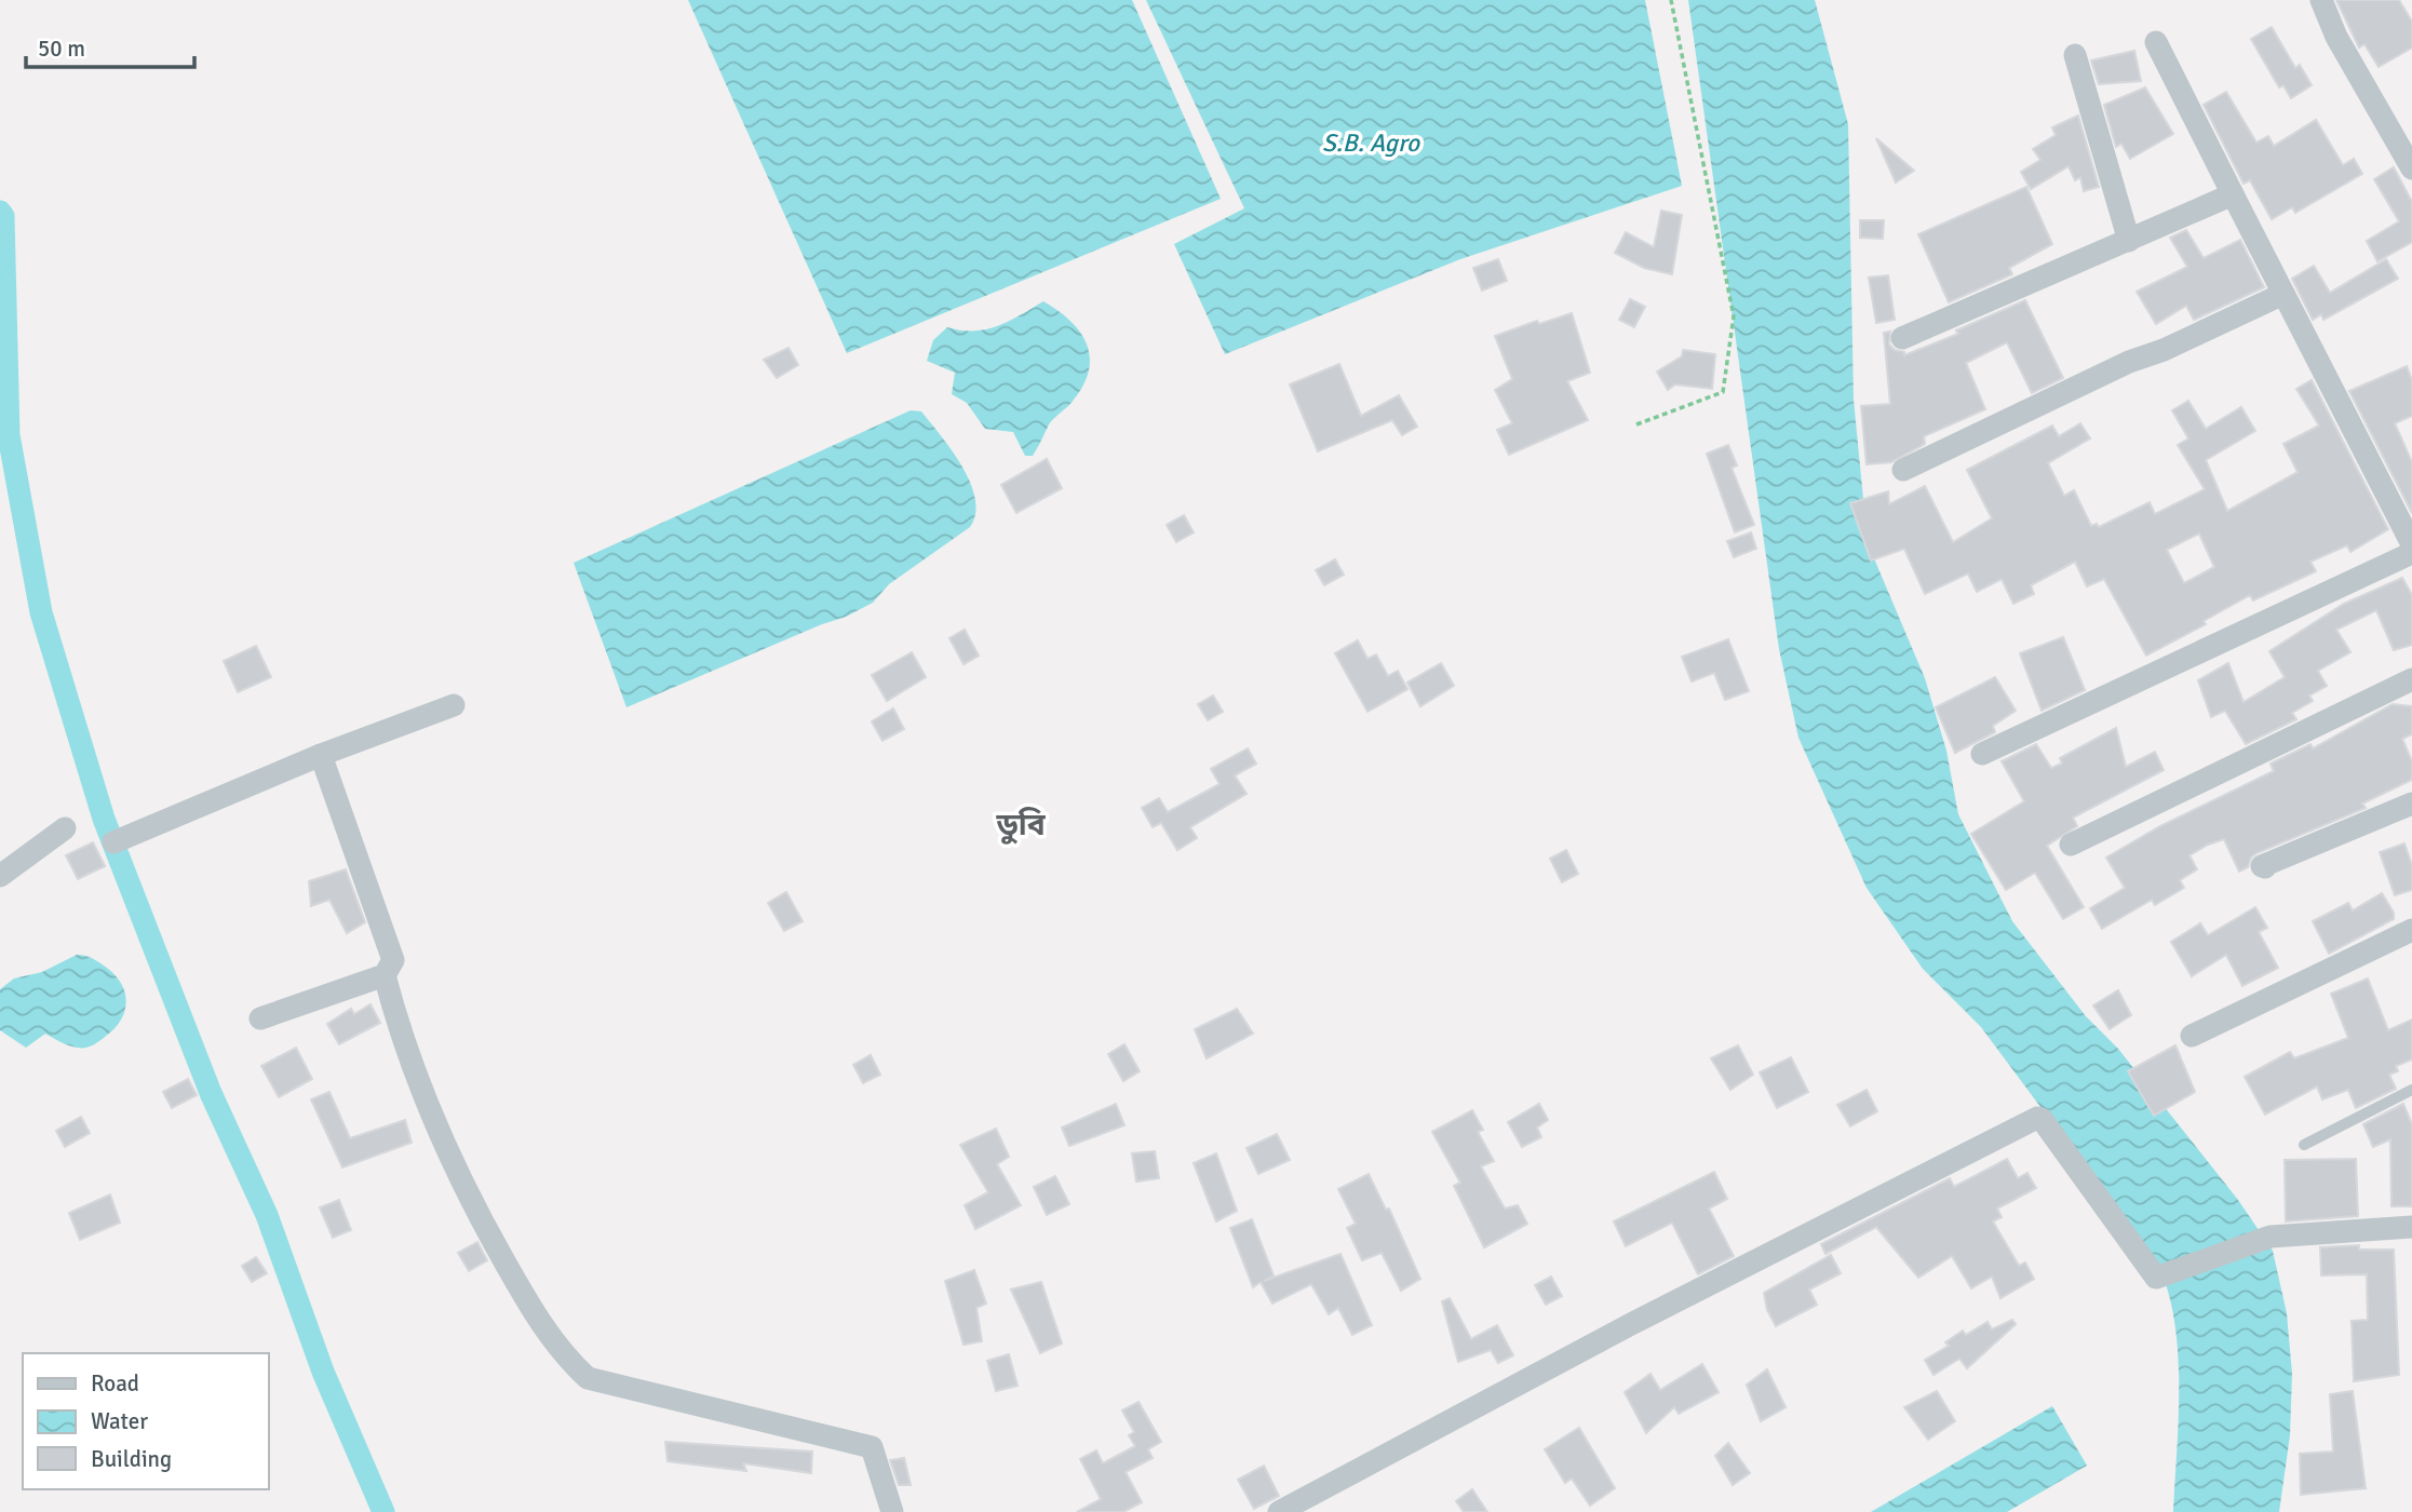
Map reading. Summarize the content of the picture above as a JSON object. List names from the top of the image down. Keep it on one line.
{"districts":["ডুবি"],"water":["S.B. Agro"],"legend":["Road","Water","Building"],"scale_bar":"50 m"}
